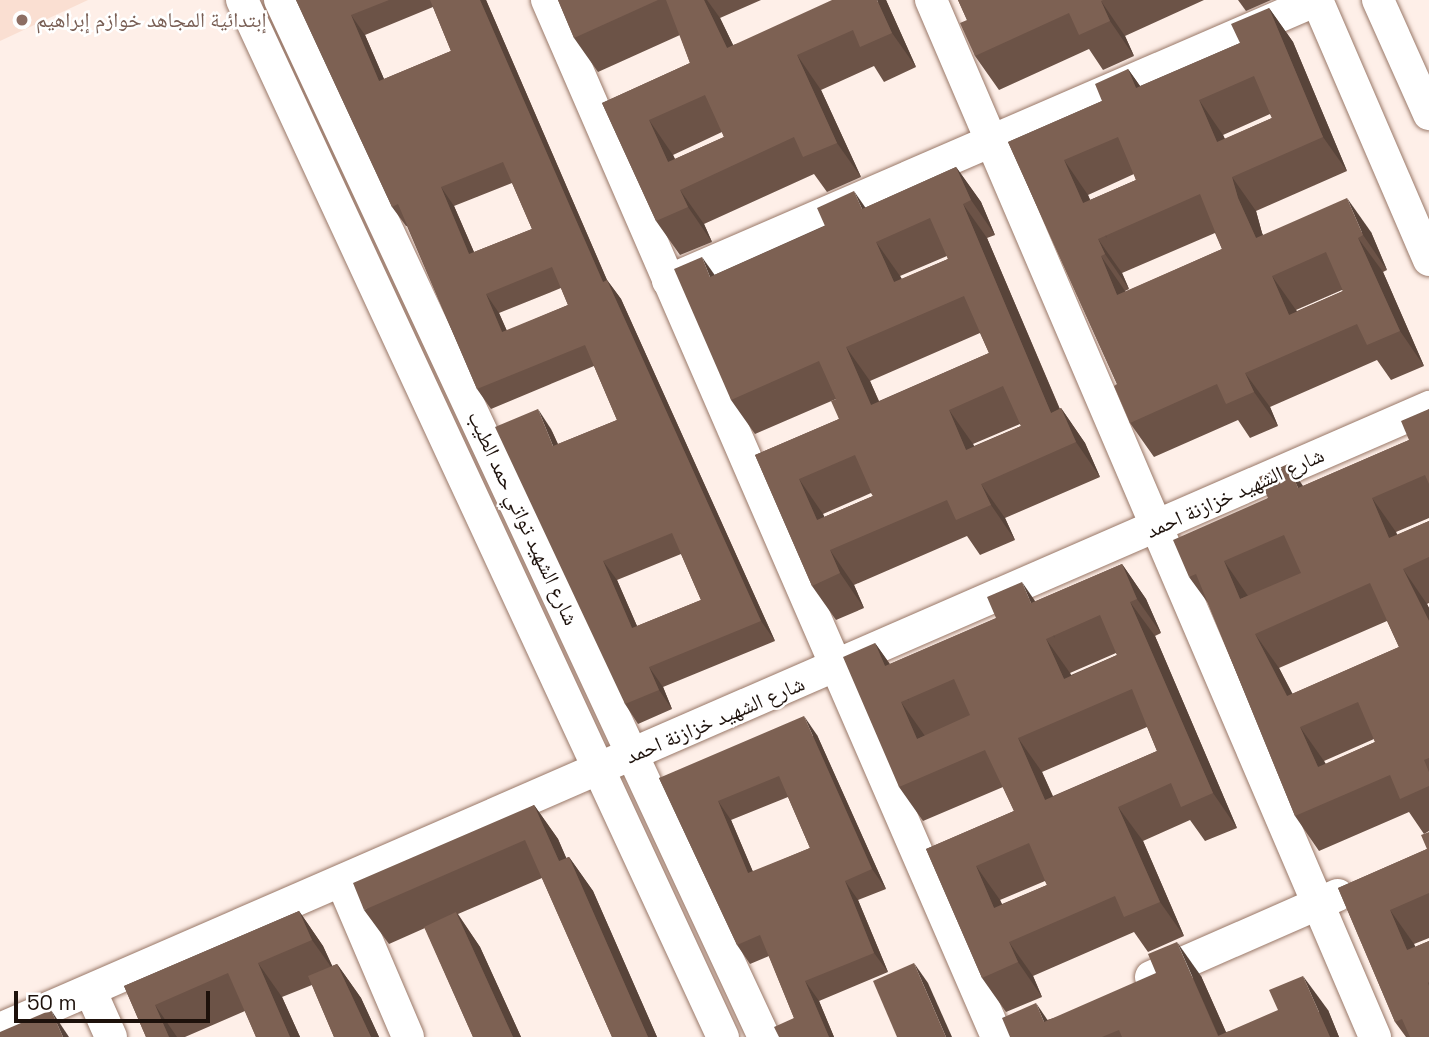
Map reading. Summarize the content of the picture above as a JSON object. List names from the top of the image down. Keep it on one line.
{"streets":{"street":["شارع الشهيد خزازنة احمد","شارع الشهيد تواتي حمد الطيب"]},"crossings":[["شارع الشهيد خزازنة احمد","شارع الشهيد تواتي حمد الطيب"]],"places":["إبتدائية المجاهد خوازم إبراهيم"],"scale_bar":"50 m"}
